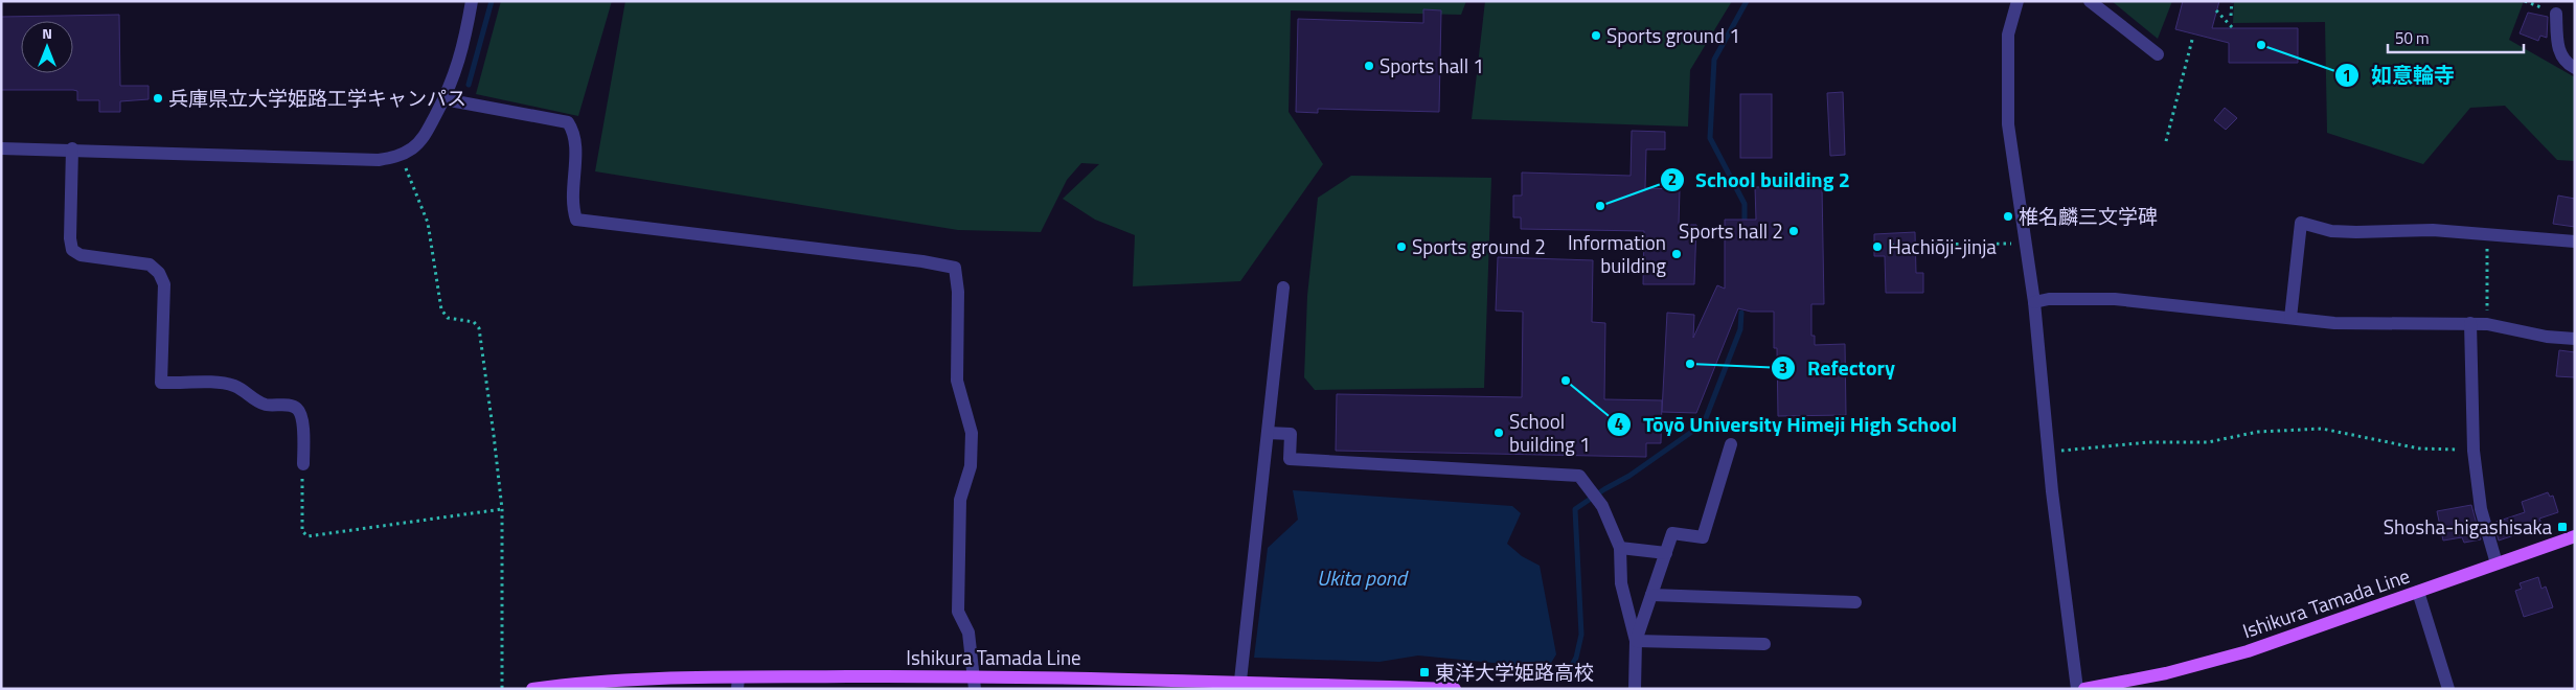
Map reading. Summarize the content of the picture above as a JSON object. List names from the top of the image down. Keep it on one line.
{"streets":{"main road":["Ishikura Tamada Line"]},"water":["Ukita pond"],"places":{"other":["Sports ground 1","如意輪寺","Sports hall 1","兵庫県立大学姫路工学キャンパス","School building 2","椎名麟三文学碑","Sports hall 2","Sports ground 2","Hachiōji-jinja","Information building","Refectory","Tōyō University Himeji High School","School building 1"],"transit":["Shosha-higashisaka","東洋大学姫路高校"]},"scale_bar":"50 m","north":"top"}
